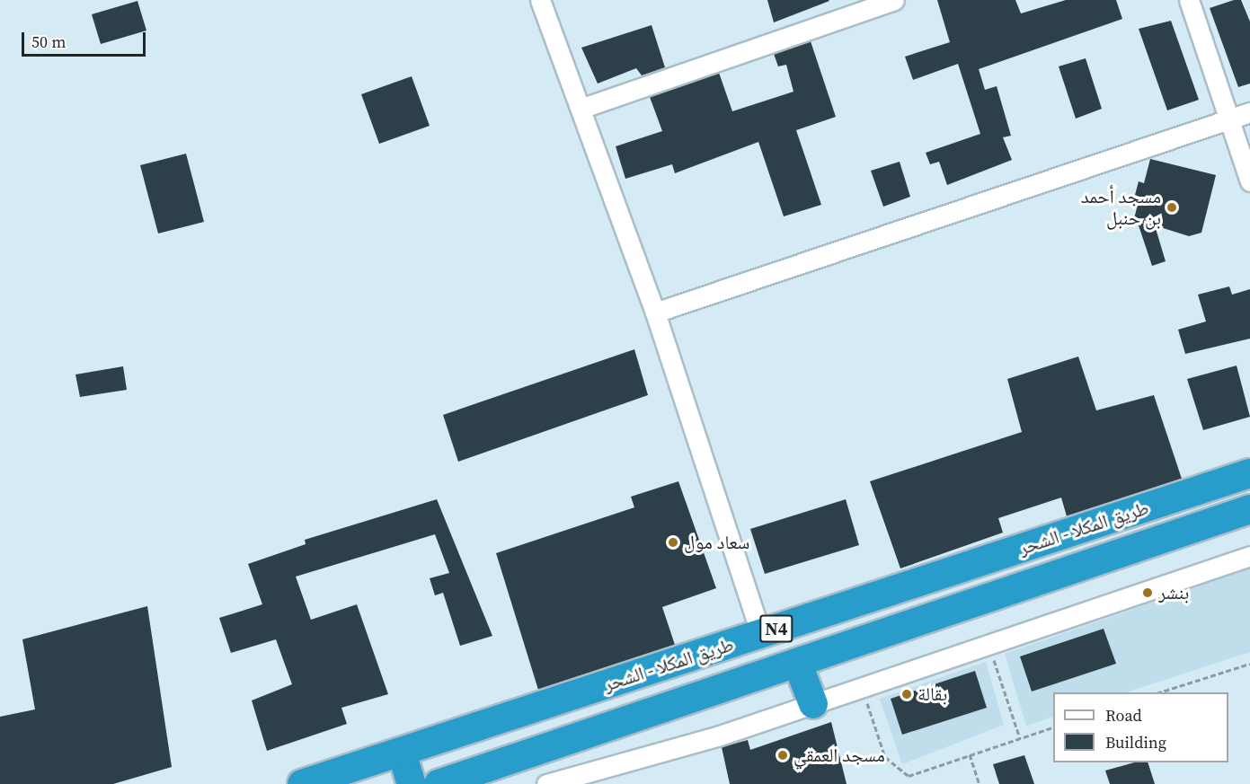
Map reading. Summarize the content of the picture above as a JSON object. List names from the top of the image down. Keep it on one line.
{"streets":{"highway":["طريق المكلا - الشحر","N4"]},"places":["مسجد أحمد بن حنبل","سعاد مول","بنشر","بقالة","مسجد العمقي"],"legend":["Road","Building"],"scale_bar":"50 m"}
